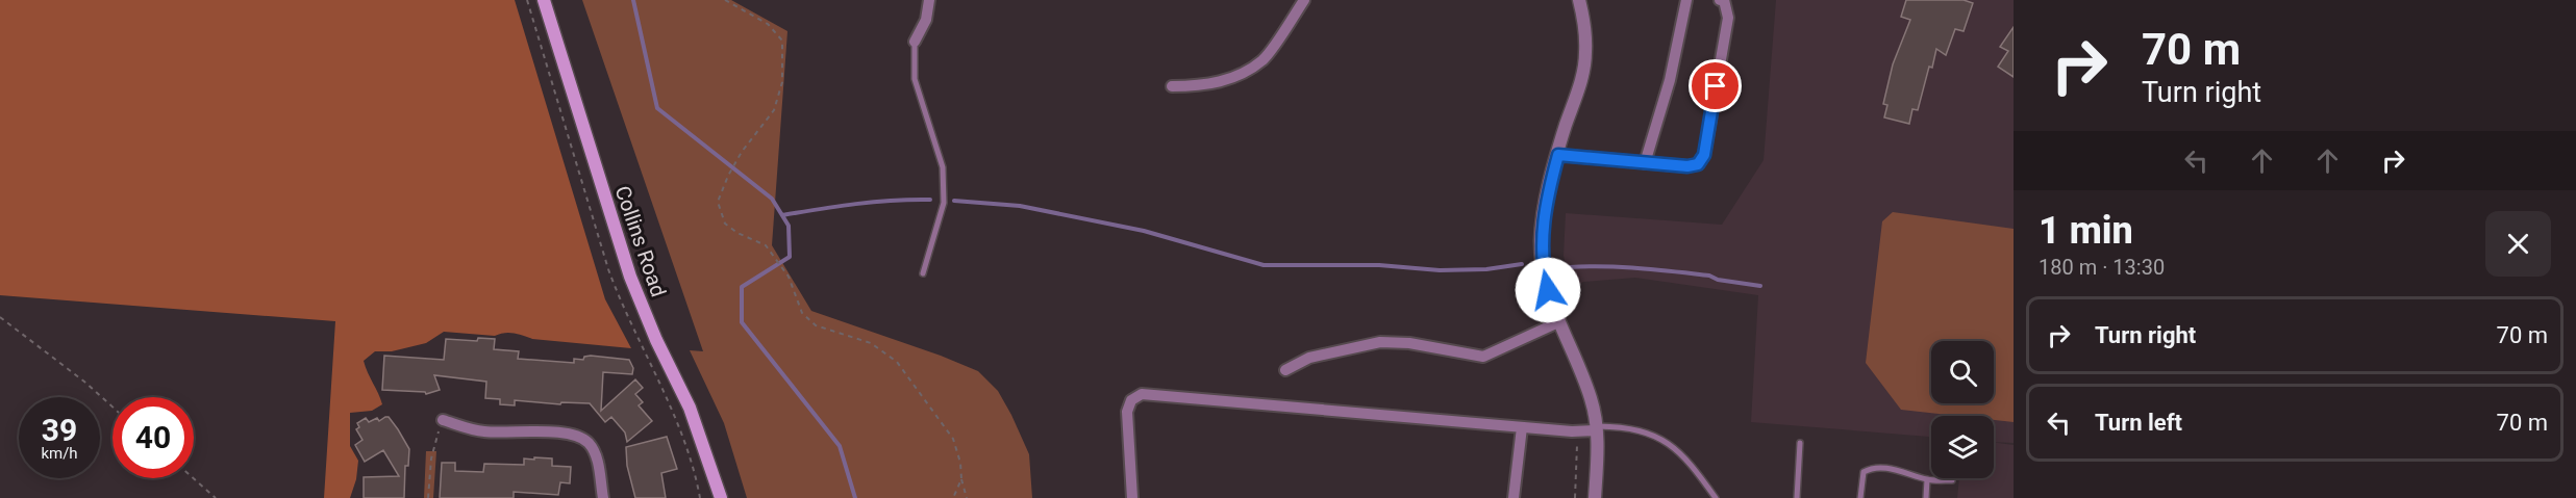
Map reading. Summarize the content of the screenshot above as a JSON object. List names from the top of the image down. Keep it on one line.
{"streets":{"main road":["Collins Road"]},"page":{"turn":["70 m","Turn right"],"heading":["1 min","180 m · 13:30"],"list":[{"name":"Turn right","value":"70 m"},{"name":"Turn left","value":"70 m"}],"speed":"39 km/h","limit":"40"}}
